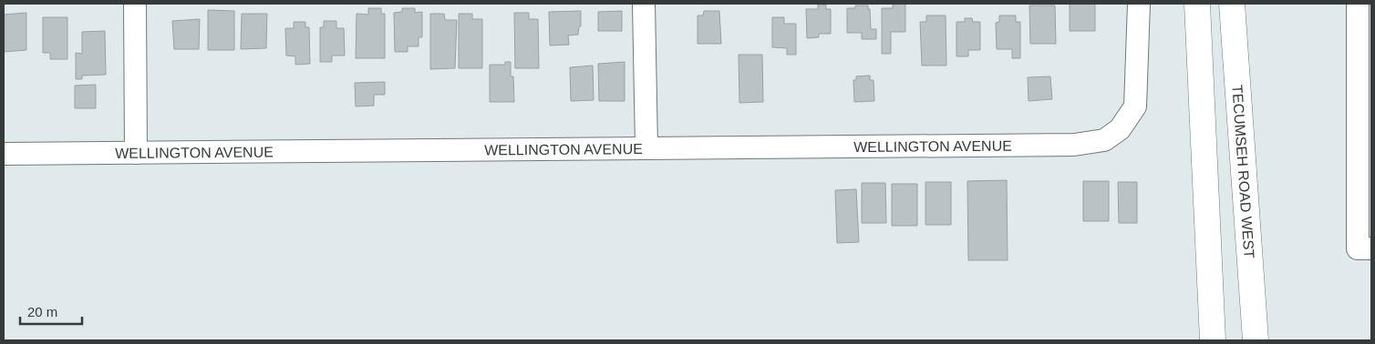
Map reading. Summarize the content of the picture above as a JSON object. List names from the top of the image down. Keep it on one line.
{"streets":{"main road":["TECUMSEH ROAD WEST"],"street":["WELLINGTON AVENUE"]},"scale_bar":"20 m"}
